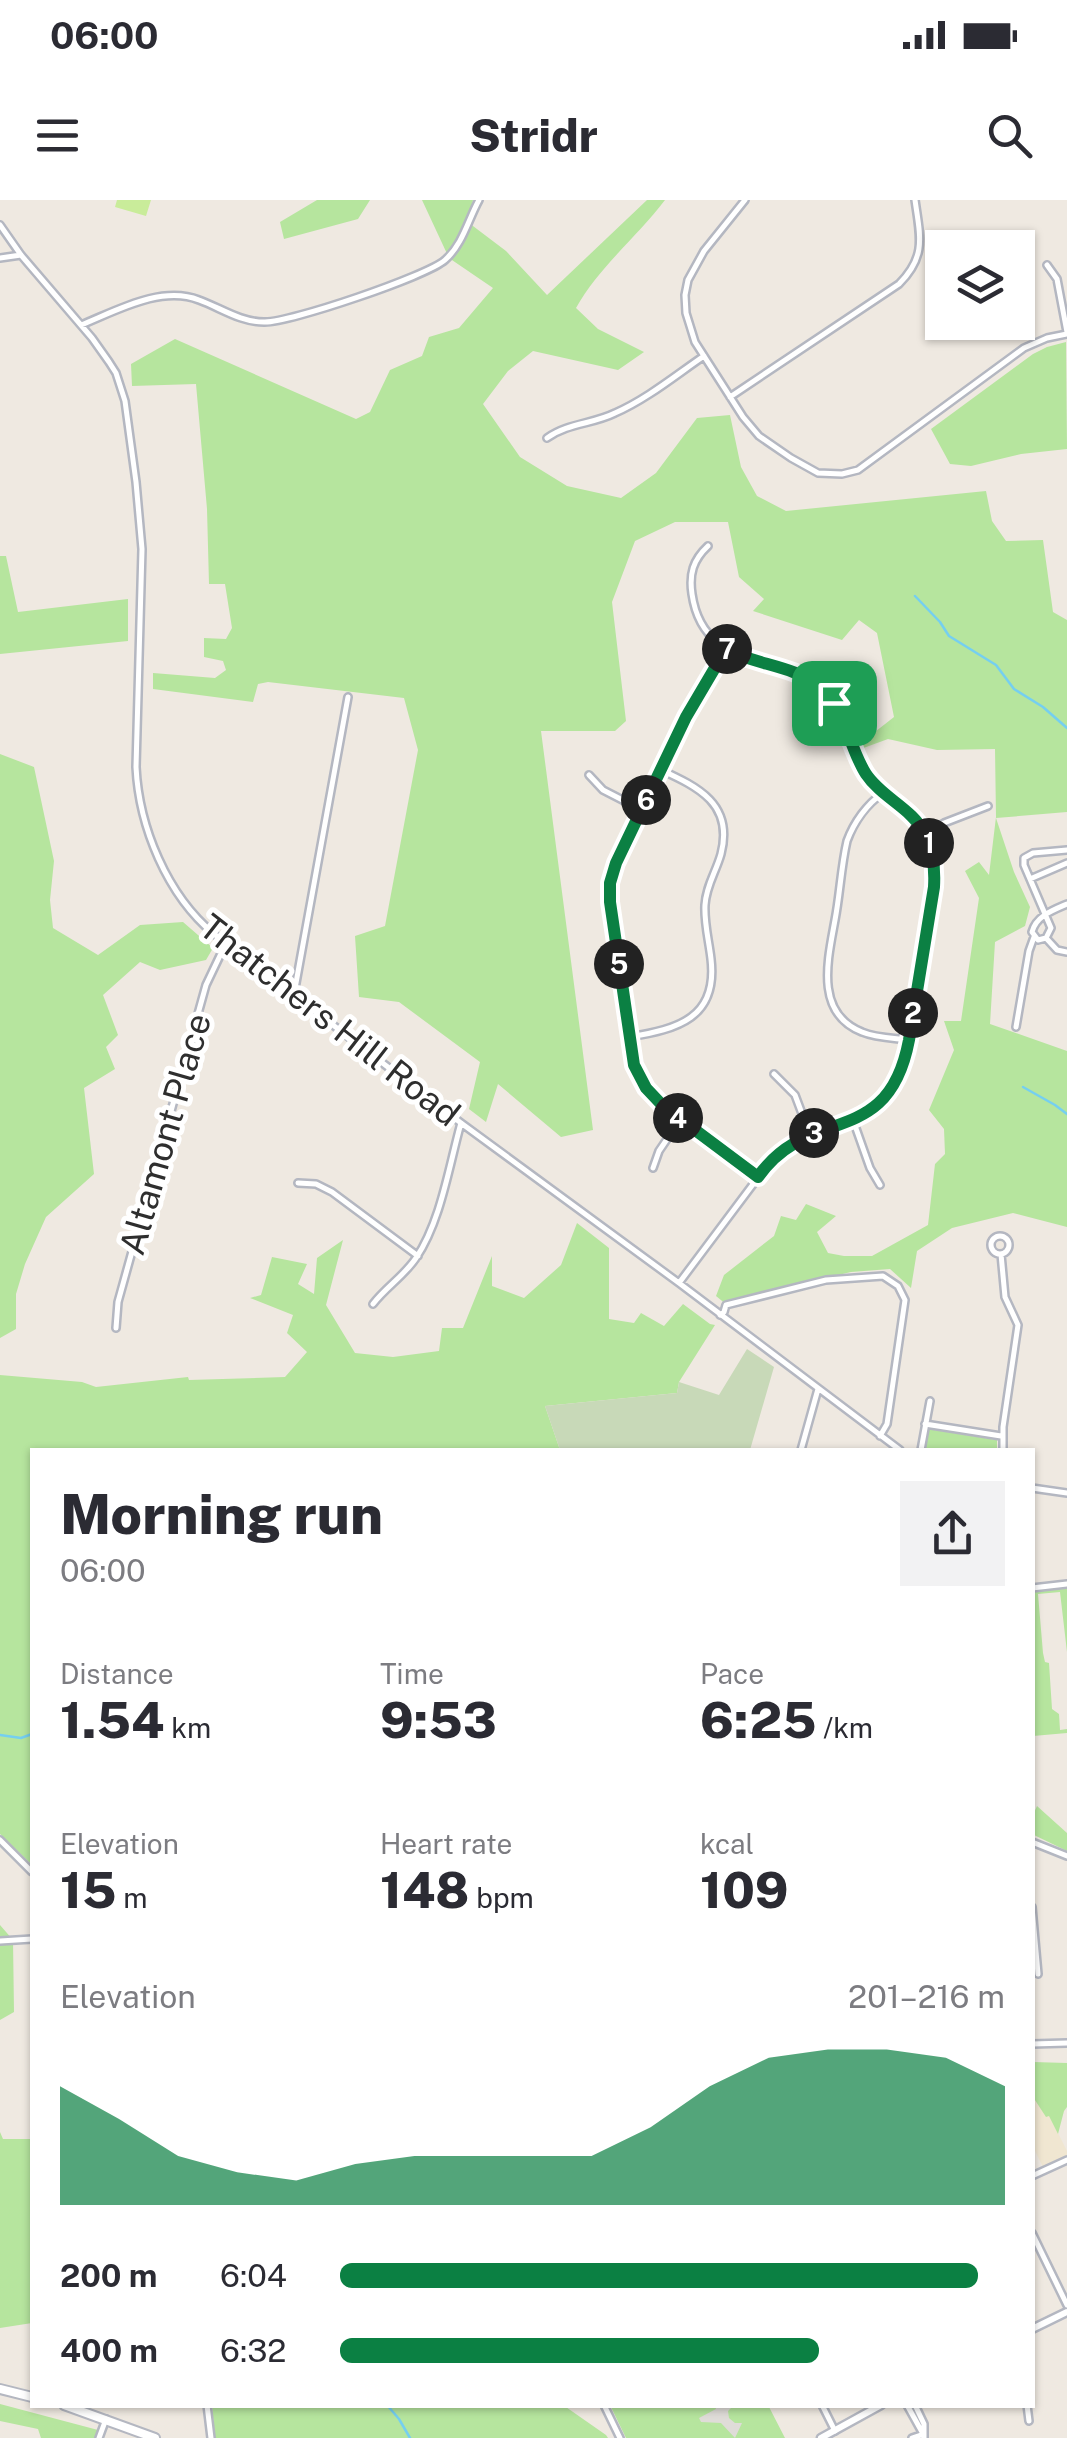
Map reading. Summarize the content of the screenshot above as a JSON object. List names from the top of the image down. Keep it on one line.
{"streets":{"street":["Thatchers Hill Road","Altamont Place"]},"crossings":[["Thatchers Hill Road","Altamont Place"]],"page":{"status":"06:00","header":"Stridr","pins":["7","6","1","5","2","4","3"],"heading":["Morning run","06:00"],"stats":[["Distance","1.54 km"],["Time","9:53"],["Pace","6:25 /km"],["Elevation","15 m"],["Heart rate","148 bpm"],["kcal","109"]],"chart":["Elevation","201–216 m"],"list":[{"name":"200 m","note":"6:04"},{"name":"400 m","note":"6:32"}]}}
